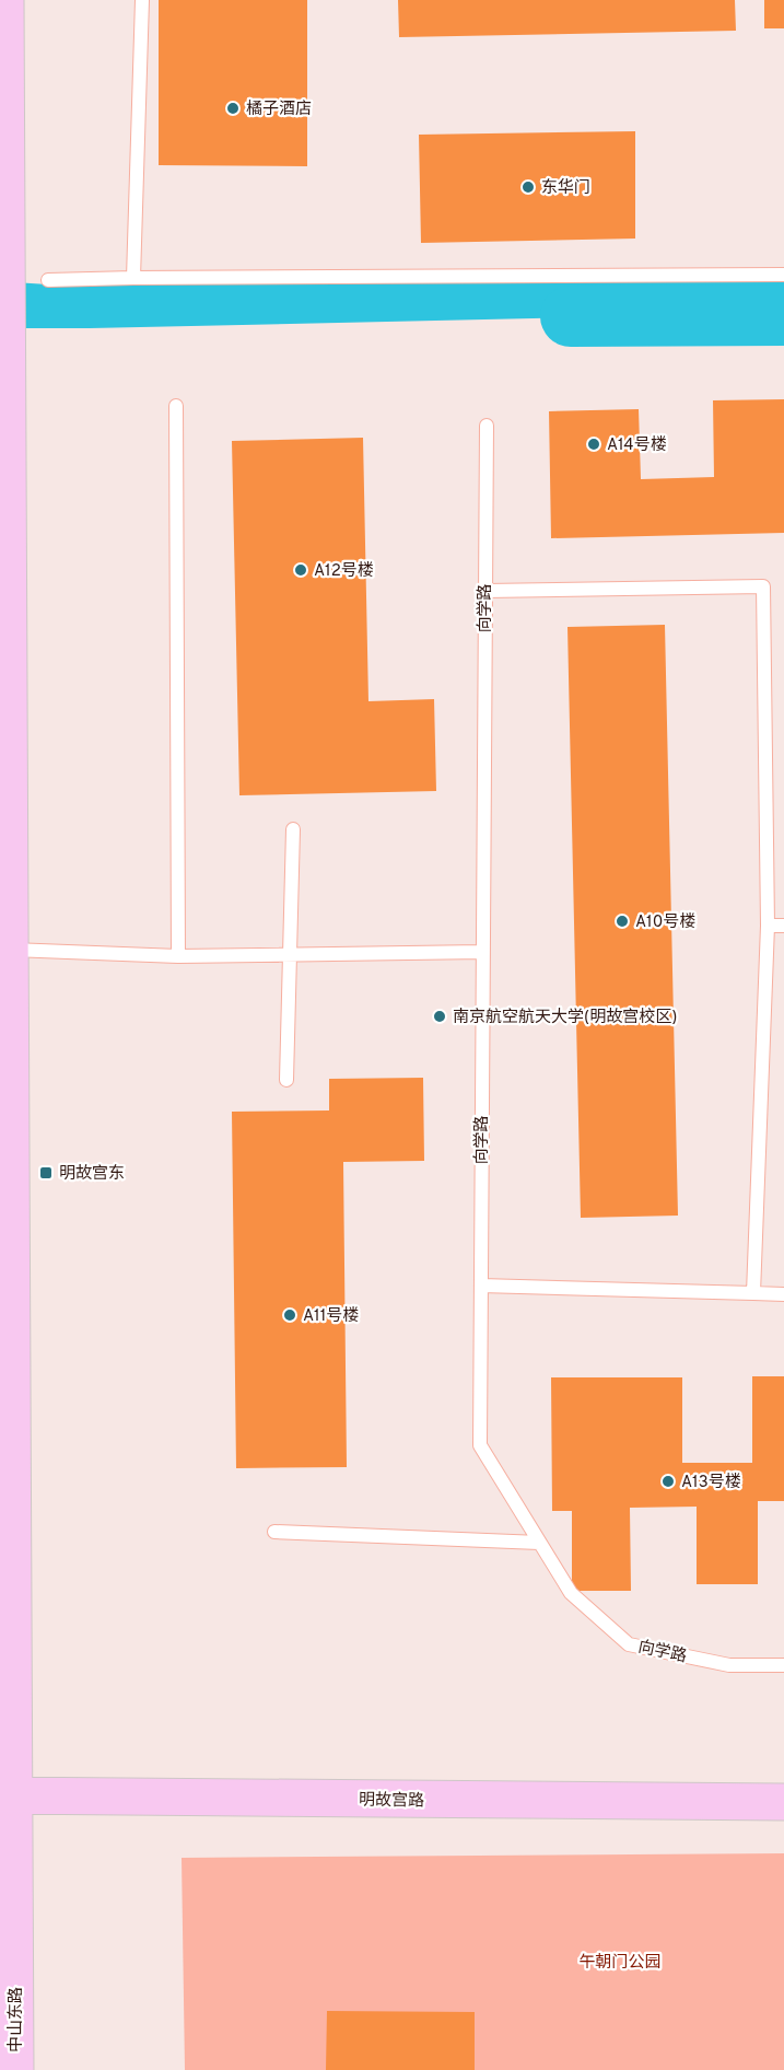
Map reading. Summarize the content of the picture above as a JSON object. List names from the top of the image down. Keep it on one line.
{"streets":{"main road":["明故宫路","中山东路"],"lane":["向学路"]},"crossings":[["明故宫路","中山东路"]],"parks":["午朝门公园"],"places":{"other":["橘子酒店","东华门","A14号楼","A12号楼","A10号楼","南京航空航天大学(明故宫校区)","A11号楼","A13号楼"],"transit":["明故宫东"]}}
